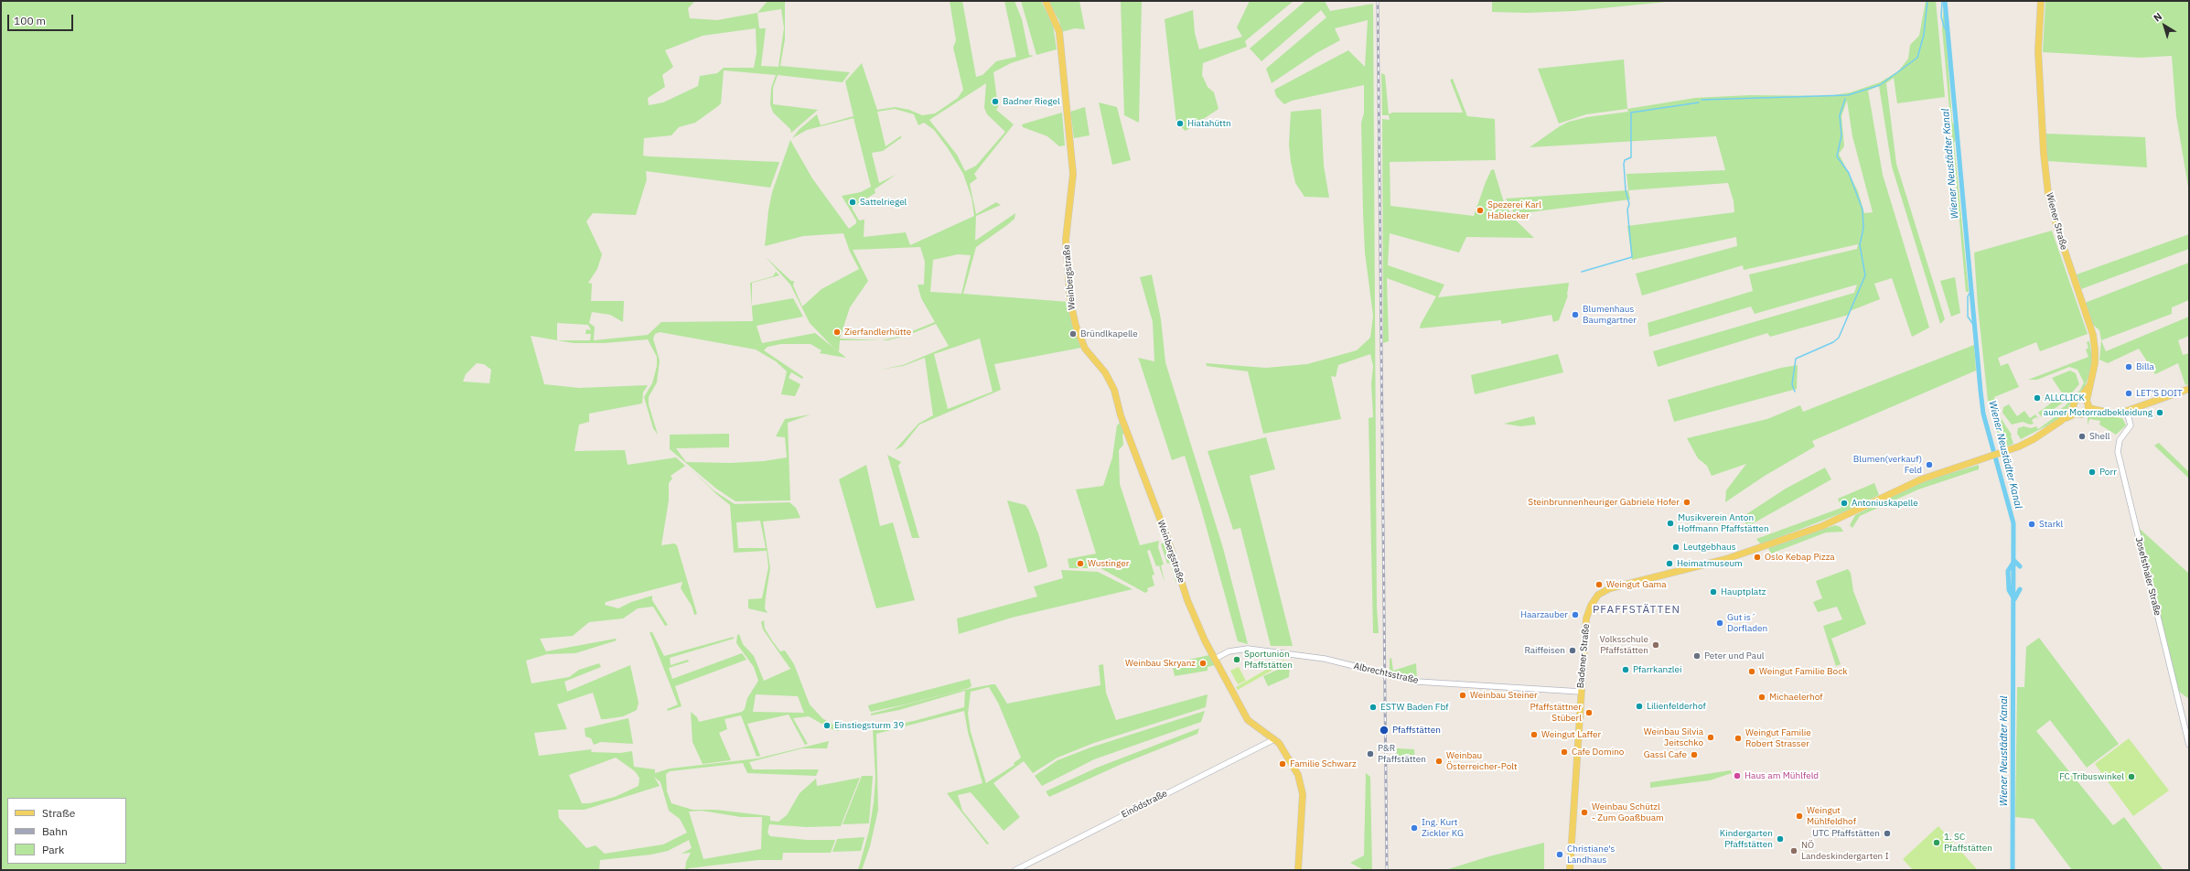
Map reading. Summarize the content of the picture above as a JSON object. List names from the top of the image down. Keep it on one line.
{"streets":{"main road":["Wiener Straße","Weinbergstraße","Badener Straße"],"street":["Josefsthaler Straße","Albrechtsstraße","Einödstraße"]},"crossings":[["Wiener Straße","Badener Straße"],["Weinbergstraße","Albrechtsstraße"],["Weinbergstraße","Einödstraße"],["Badener Straße","Albrechtsstraße"]],"districts":["PFAFFSTÄTTEN"],"water":["Wiener Neustädter Kanal"],"places":["Badner Riegel","Hiatahüttn","Sattelriegel","Spezerei Karl Hablecker","Blumenhaus Baumgartner","Zierfandlerhütte","Bründlkapelle","Billa","LET'S DOIT","ALLCLICK","auner Motorradbekleidung","Shell","Blumen(verkauf) Feld","Porr","Steinbrunnenheuriger Gabriele Hofer","Antoniuskapelle","Musikverein Anton Hoffmann Pfaffstätten","Starkl","Leutgebhaus","Oslo Kebap Pizza","Wustinger","Heimatmuseum","Weingut Gama","Hauptplatz","Haarzauber","Gut is´ Dorfladen","Volksschule Pfaffstätten","Raiffeisen","Peter und Paul","Sportunion Pfaffstätten","Weinbau Skryanz","Pfarrkanzlei","Weingut Familie Bock","Weinbau Steiner","Michaelerhof","Lilienfelderhof","ESTW Baden Fbf","Pfaffstättner Stüberl","Einstiegsturm 39","Pfaffstätten","Weingut Laffer","Weinbau Silvia Jeitschko","Weingut Familie Robert Strasser","Cafe Domino","P&R Pfaffstätten","Gassl Cafe","Weinbau Österreicher-Polt","Familie Schwarz","Haus am Mühlfeld","FC Tribuswinkel","Weinbau Schützl - Zum Goaßbuam","Weingut Mühlfeldhof","Ing. Kurt Zickler KG","UTC Pfaffstätten","Kindergarten Pfaffstätten","1. SC Pfaffstätten","NÖ Landeskindergarten I","Christiane's Landhaus"],"legend":["Straße","Bahn","Park"],"scale_bar":"100 m","north":"top left"}
